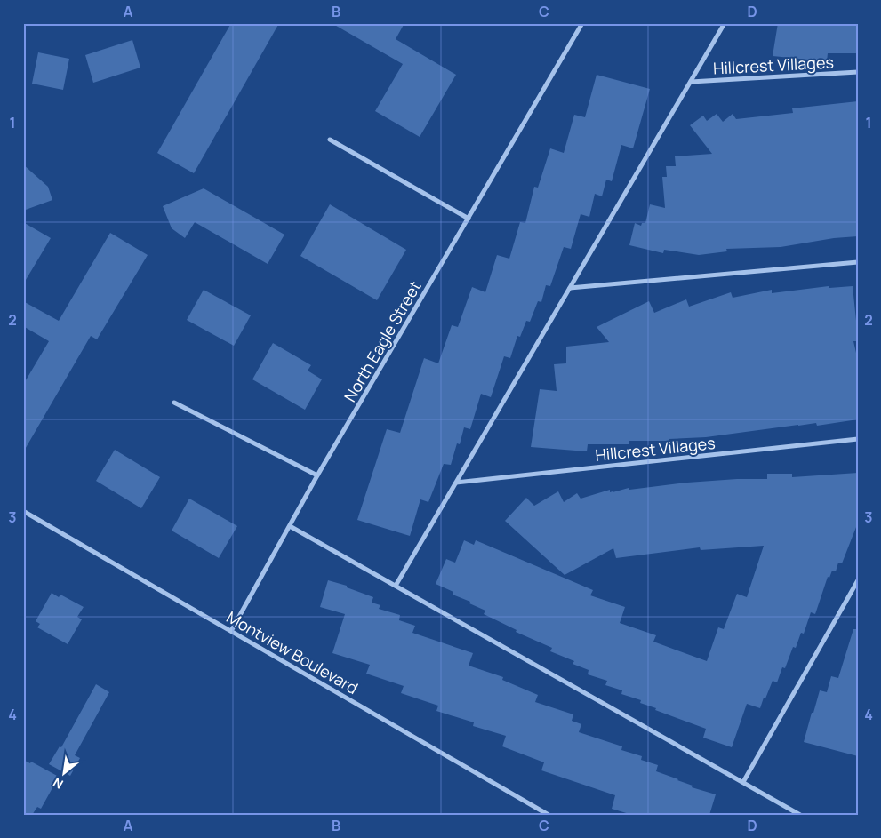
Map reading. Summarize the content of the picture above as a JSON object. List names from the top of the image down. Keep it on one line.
{"streets":{"street":["Hillcrest Villages","North Eagle Street","Montview Boulevard"]},"crossings":[["North Eagle Street","Montview Boulevard"]],"north":"bottom left","grid":{"columns":["A","B","C","D"],"rows":["1","2","3","4"]}}
